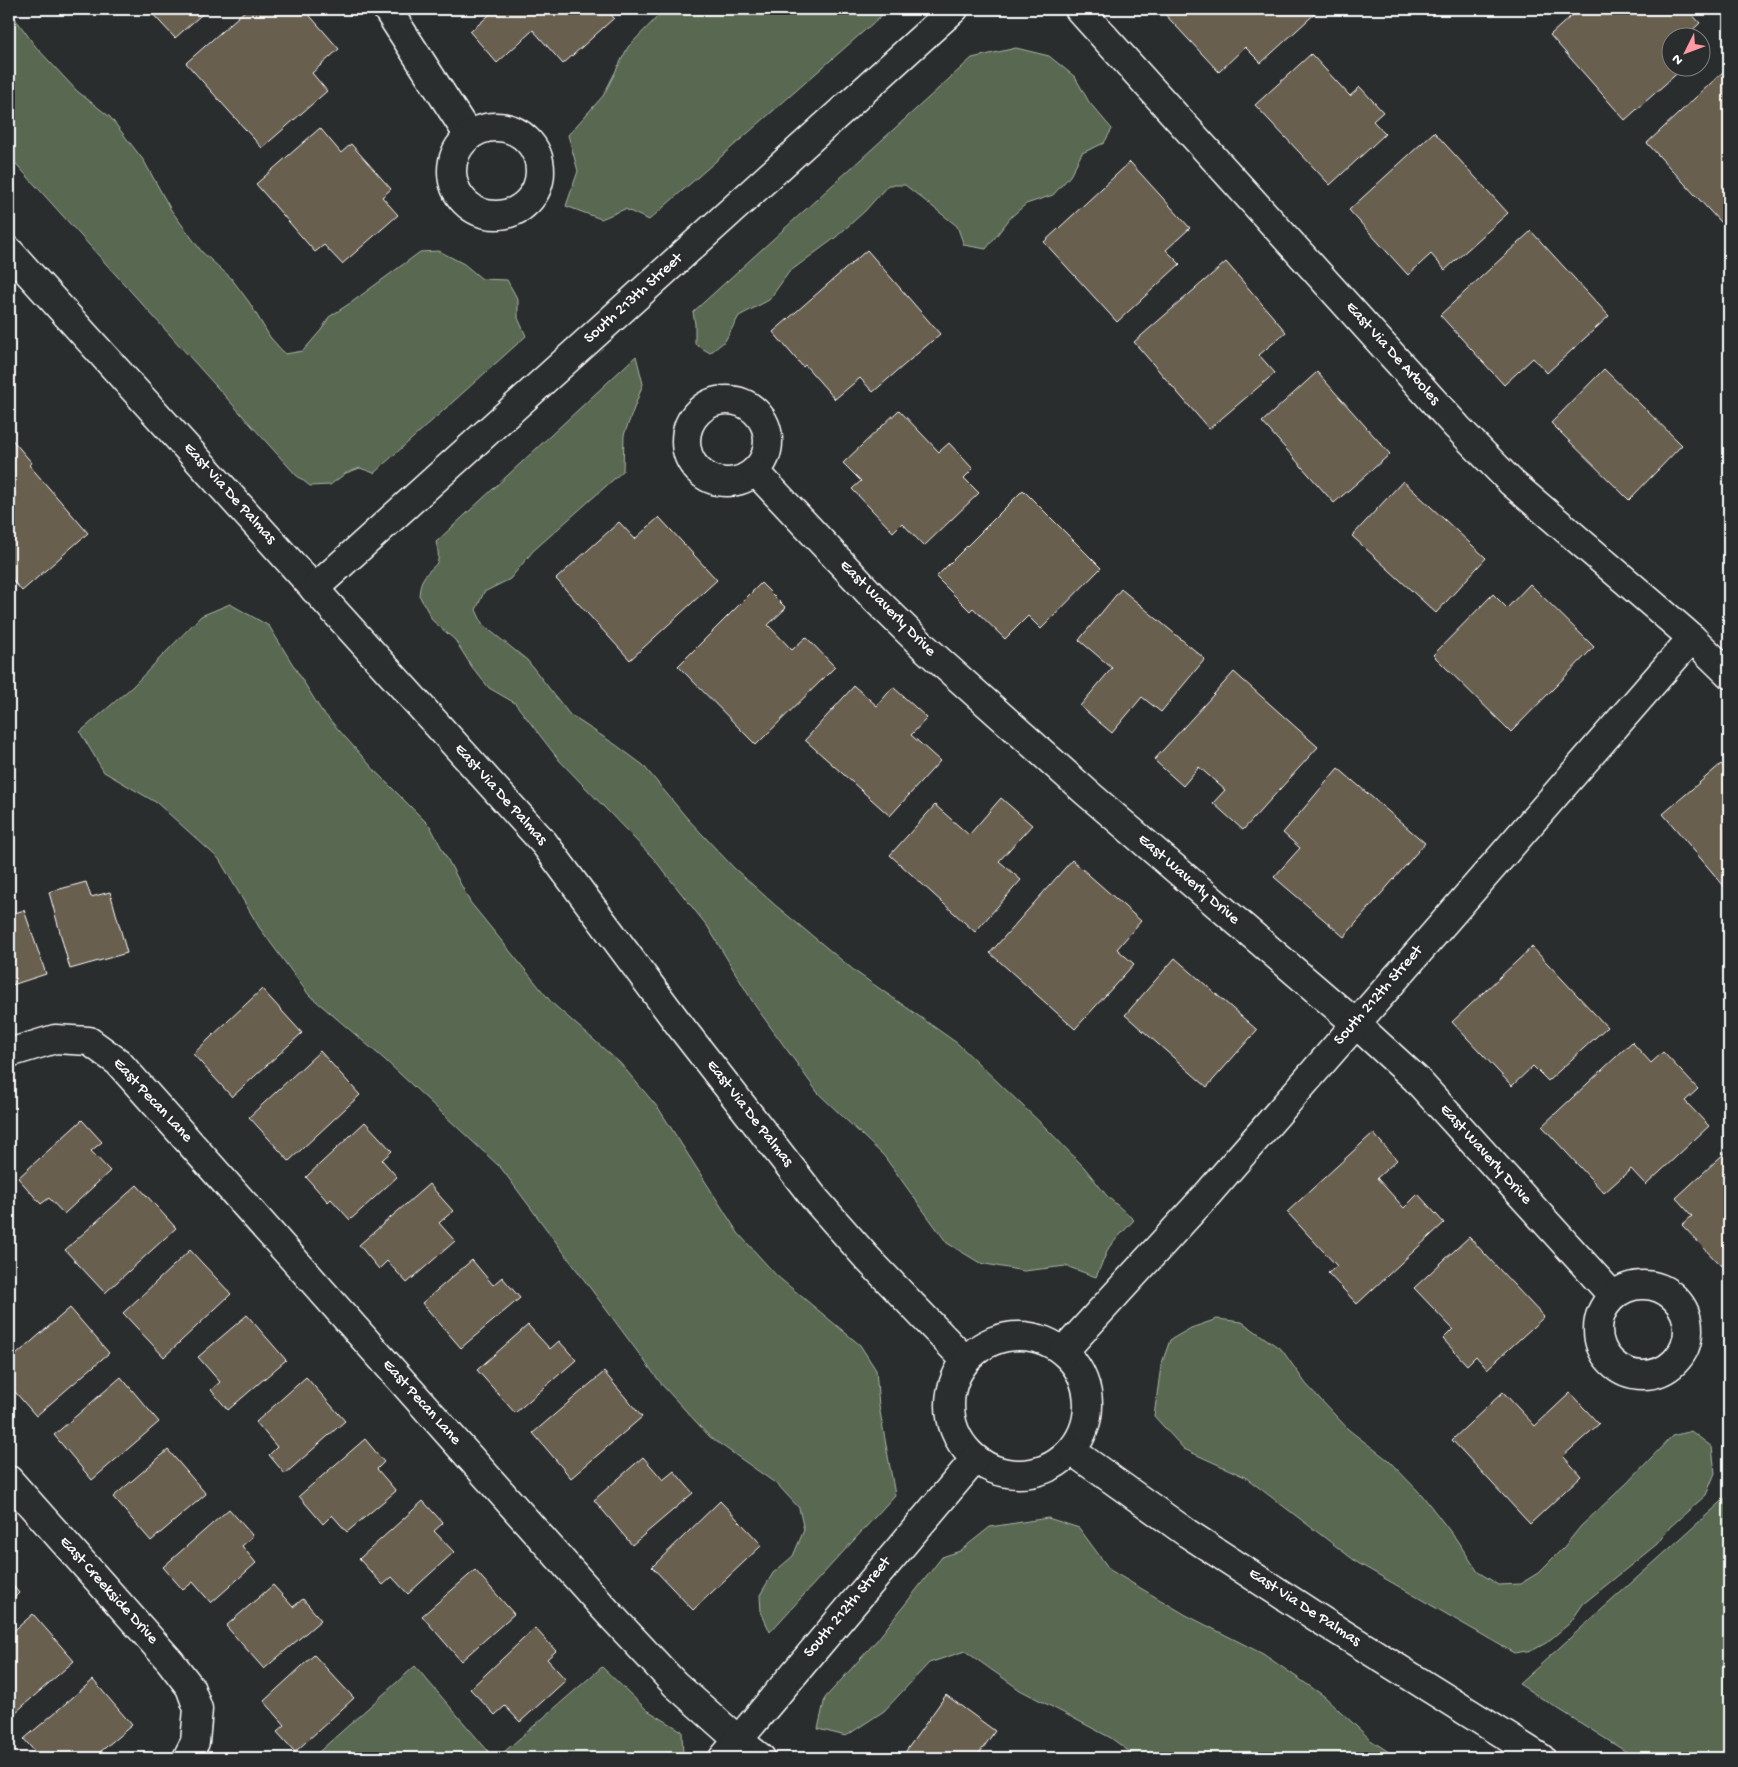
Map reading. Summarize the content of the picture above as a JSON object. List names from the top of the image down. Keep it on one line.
{"streets":{"street":["South 213th Street","East Via De Arboles","East Via De Palmas","East Waverly Drive","South 212th Street","East Pecan Lane","East Creekside Drive"]},"crossings":[["South 213th Street","East Via De Palmas"],["East Via De Arboles","South 212th Street"],["East Via De Palmas","South 212th Street"],["East Waverly Drive","South 212th Street"],["South 212th Street","East Pecan Lane"]],"north":"bottom left"}
